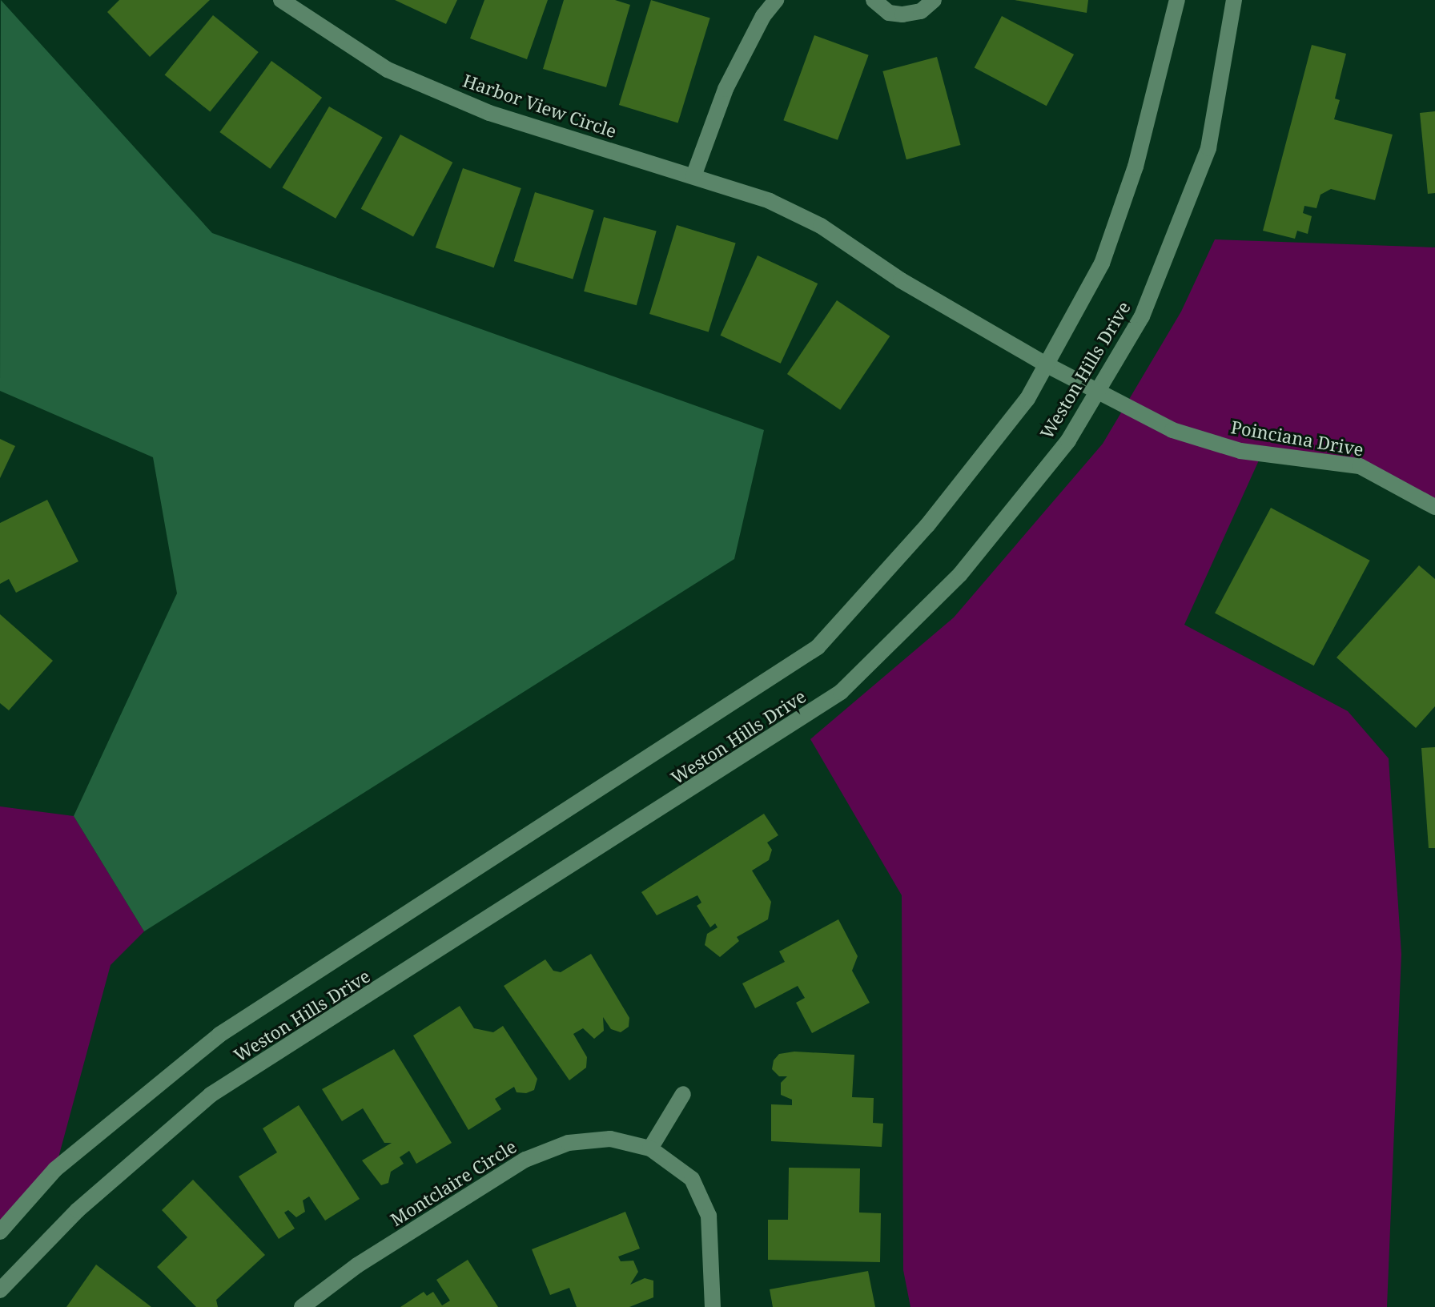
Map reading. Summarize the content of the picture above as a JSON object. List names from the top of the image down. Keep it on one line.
{"streets":{"street":["Harbor View Circle","Weston Hills Drive","Poinciana Drive","Montclaire Circle"]},"crossings":[["Harbor View Circle","Weston Hills Drive"],["Harbor View Circle","Poinciana Drive"],["Weston Hills Drive","Poinciana Drive"]]}
